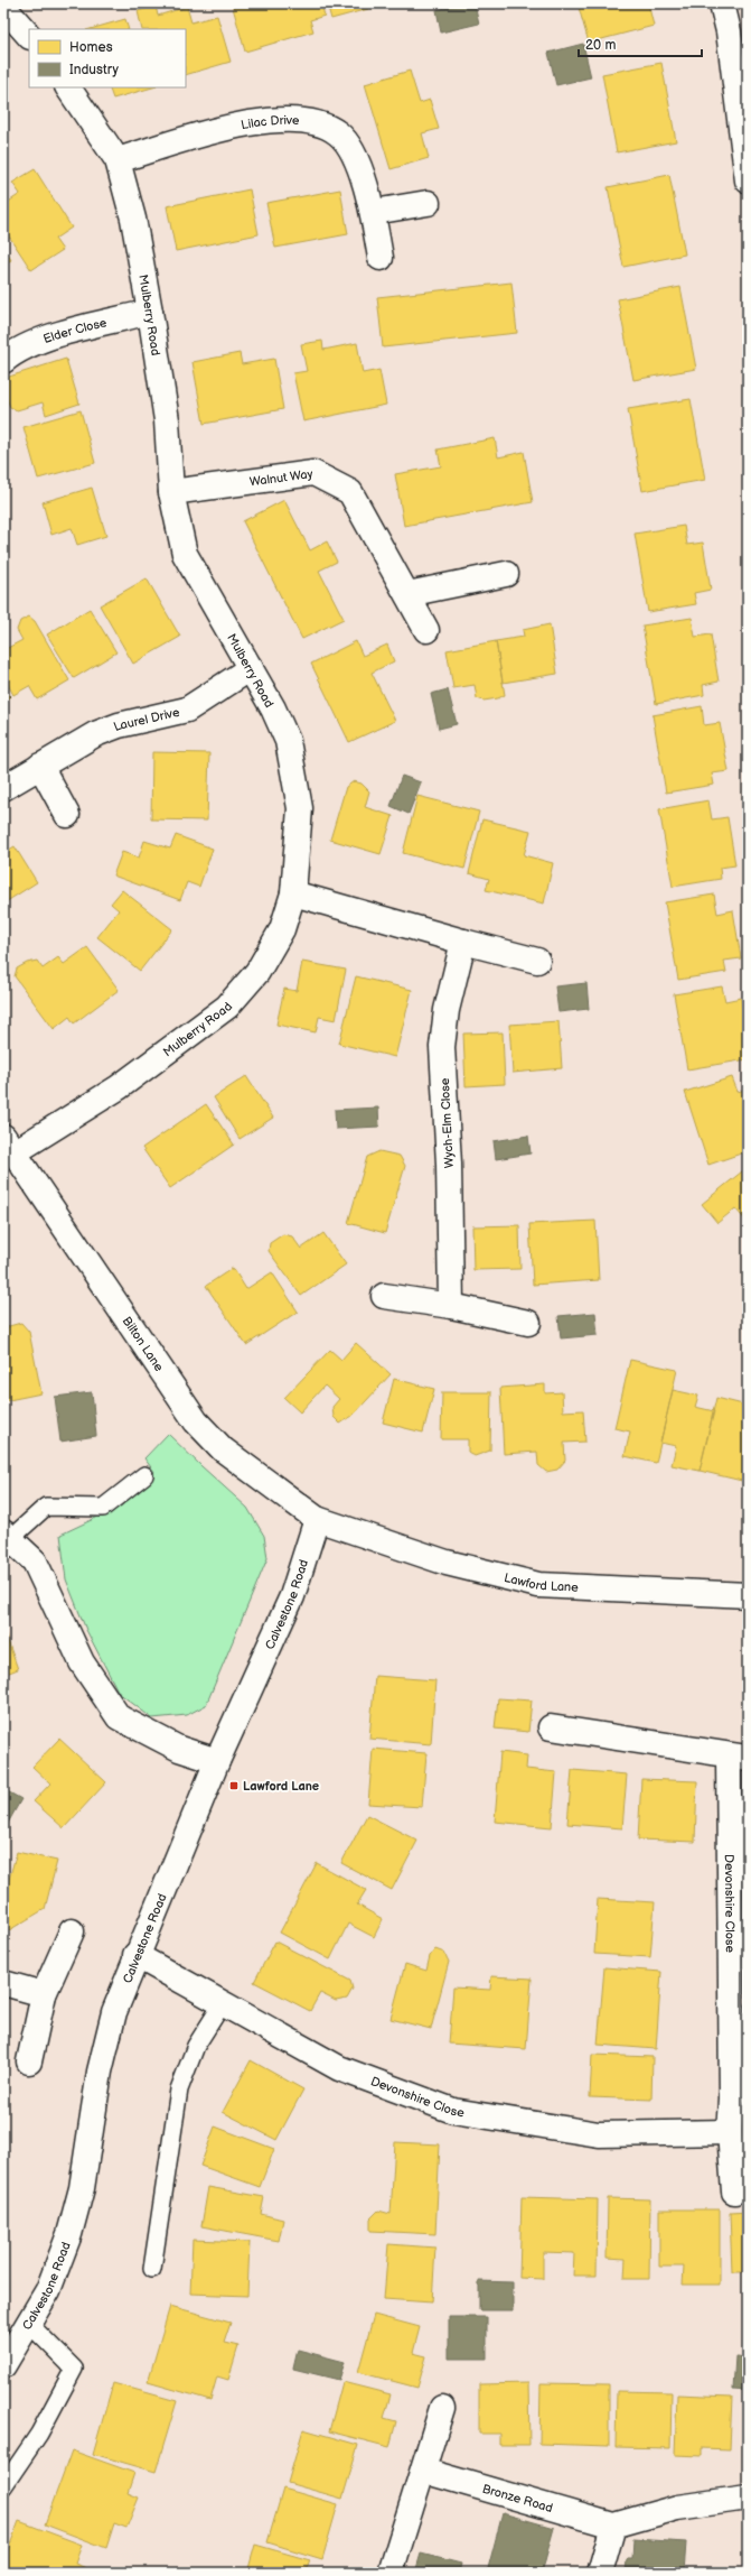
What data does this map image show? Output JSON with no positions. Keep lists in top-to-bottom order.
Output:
{
  "streets": {
    "street": [
      "Lilac Drive",
      "Mulberry Road",
      "Elder Close",
      "Walnut Way",
      "Laurel Drive",
      "Wych-Elm Close",
      "Bilton Lane",
      "Lawford Lane",
      "Calvestone Road",
      "Devonshire Close",
      "Bronze Road"
    ]
  },
  "crossings": [
    ["Lilac Drive", "Mulberry Road"],
    ["Mulberry Road", "Elder Close"],
    ["Mulberry Road", "Walnut Way"],
    ["Mulberry Road", "Laurel Drive"],
    ["Mulberry Road", "Bilton Lane"],
    ["Bilton Lane", "Lawford Lane"],
    ["Bilton Lane", "Calvestone Road"],
    ["Lawford Lane", "Calvestone Road"],
    ["Calvestone Road", "Devonshire Close"]
  ],
  "places": {
    "transit": ["Lawford Lane"]
  },
  "legend": ["Homes", "Industry"],
  "scale_bar": "20 m"
}
